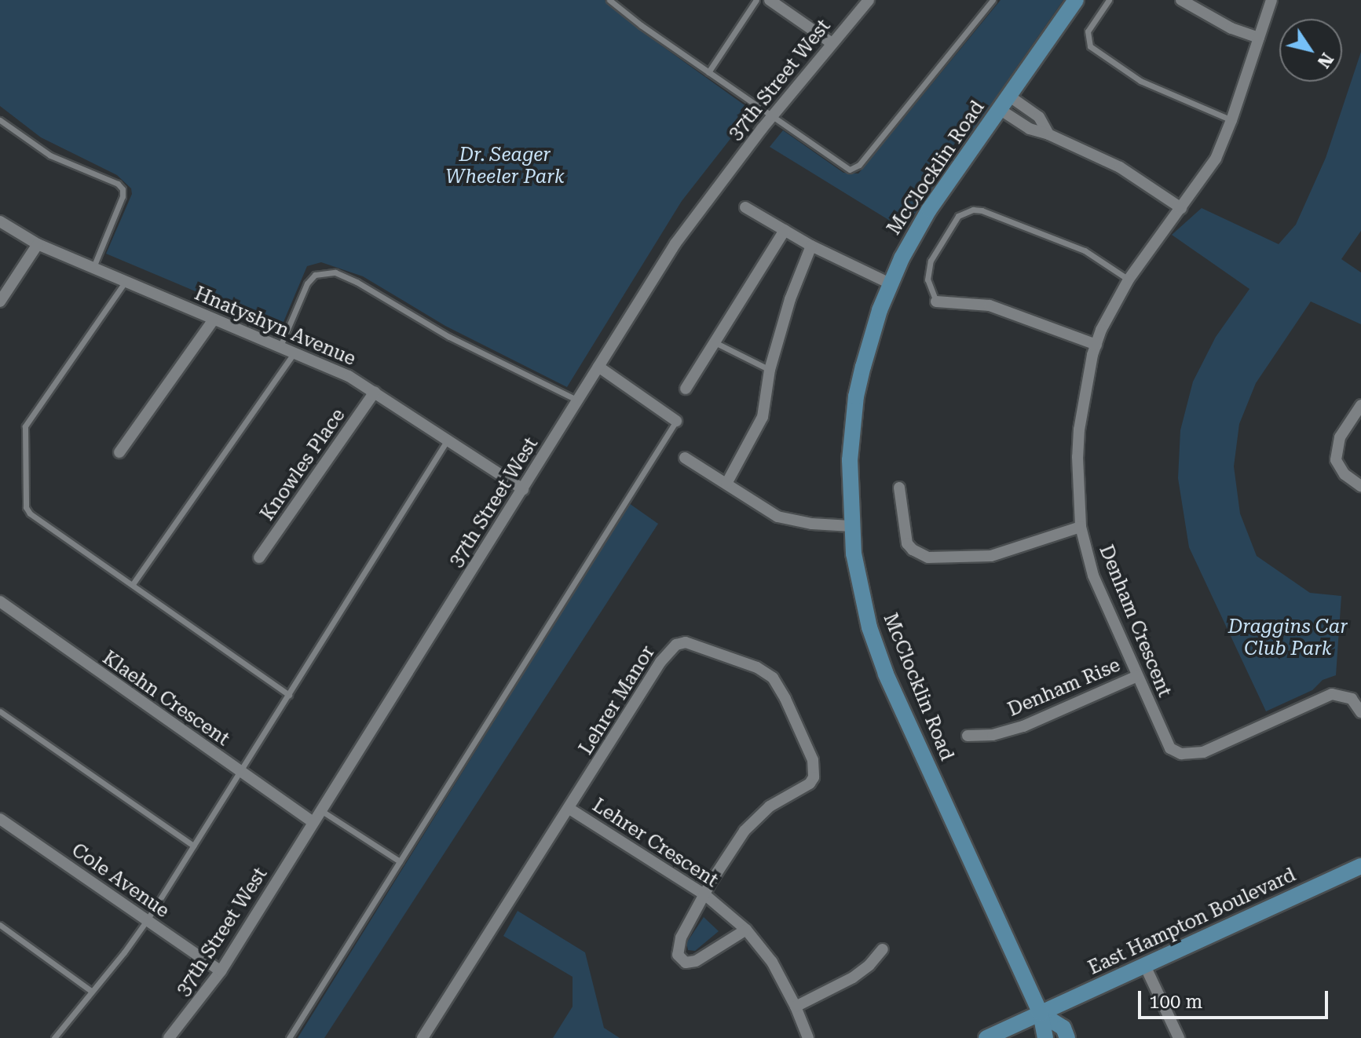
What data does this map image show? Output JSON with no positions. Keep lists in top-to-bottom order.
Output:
{
  "streets": {
    "street": [
      "37th Street West",
      "McClocklin Road",
      "Hnatyshyn Avenue",
      "Knowles Place",
      "Denham Crescent",
      "Denham Rise",
      "Klaehn Crescent",
      "Lehrer Manor",
      "Lehrer Crescent",
      "Cole Avenue",
      "East Hampton Boulevard"
    ]
  },
  "crossings": [
    ["37th Street West", "Hnatyshyn Avenue"],
    ["37th Street West", "Klaehn Crescent"],
    ["37th Street West", "Cole Avenue"],
    ["McClocklin Road", "East Hampton Boulevard"],
    ["Hnatyshyn Avenue", "Knowles Place"],
    ["Denham Crescent", "Denham Rise"],
    ["Lehrer Manor", "Lehrer Crescent"]
  ],
  "parks": ["Dr. Seager Wheeler Park", "Draggins Car Club Park"],
  "scale_bar": "100 m",
  "north": "bottom right"
}
